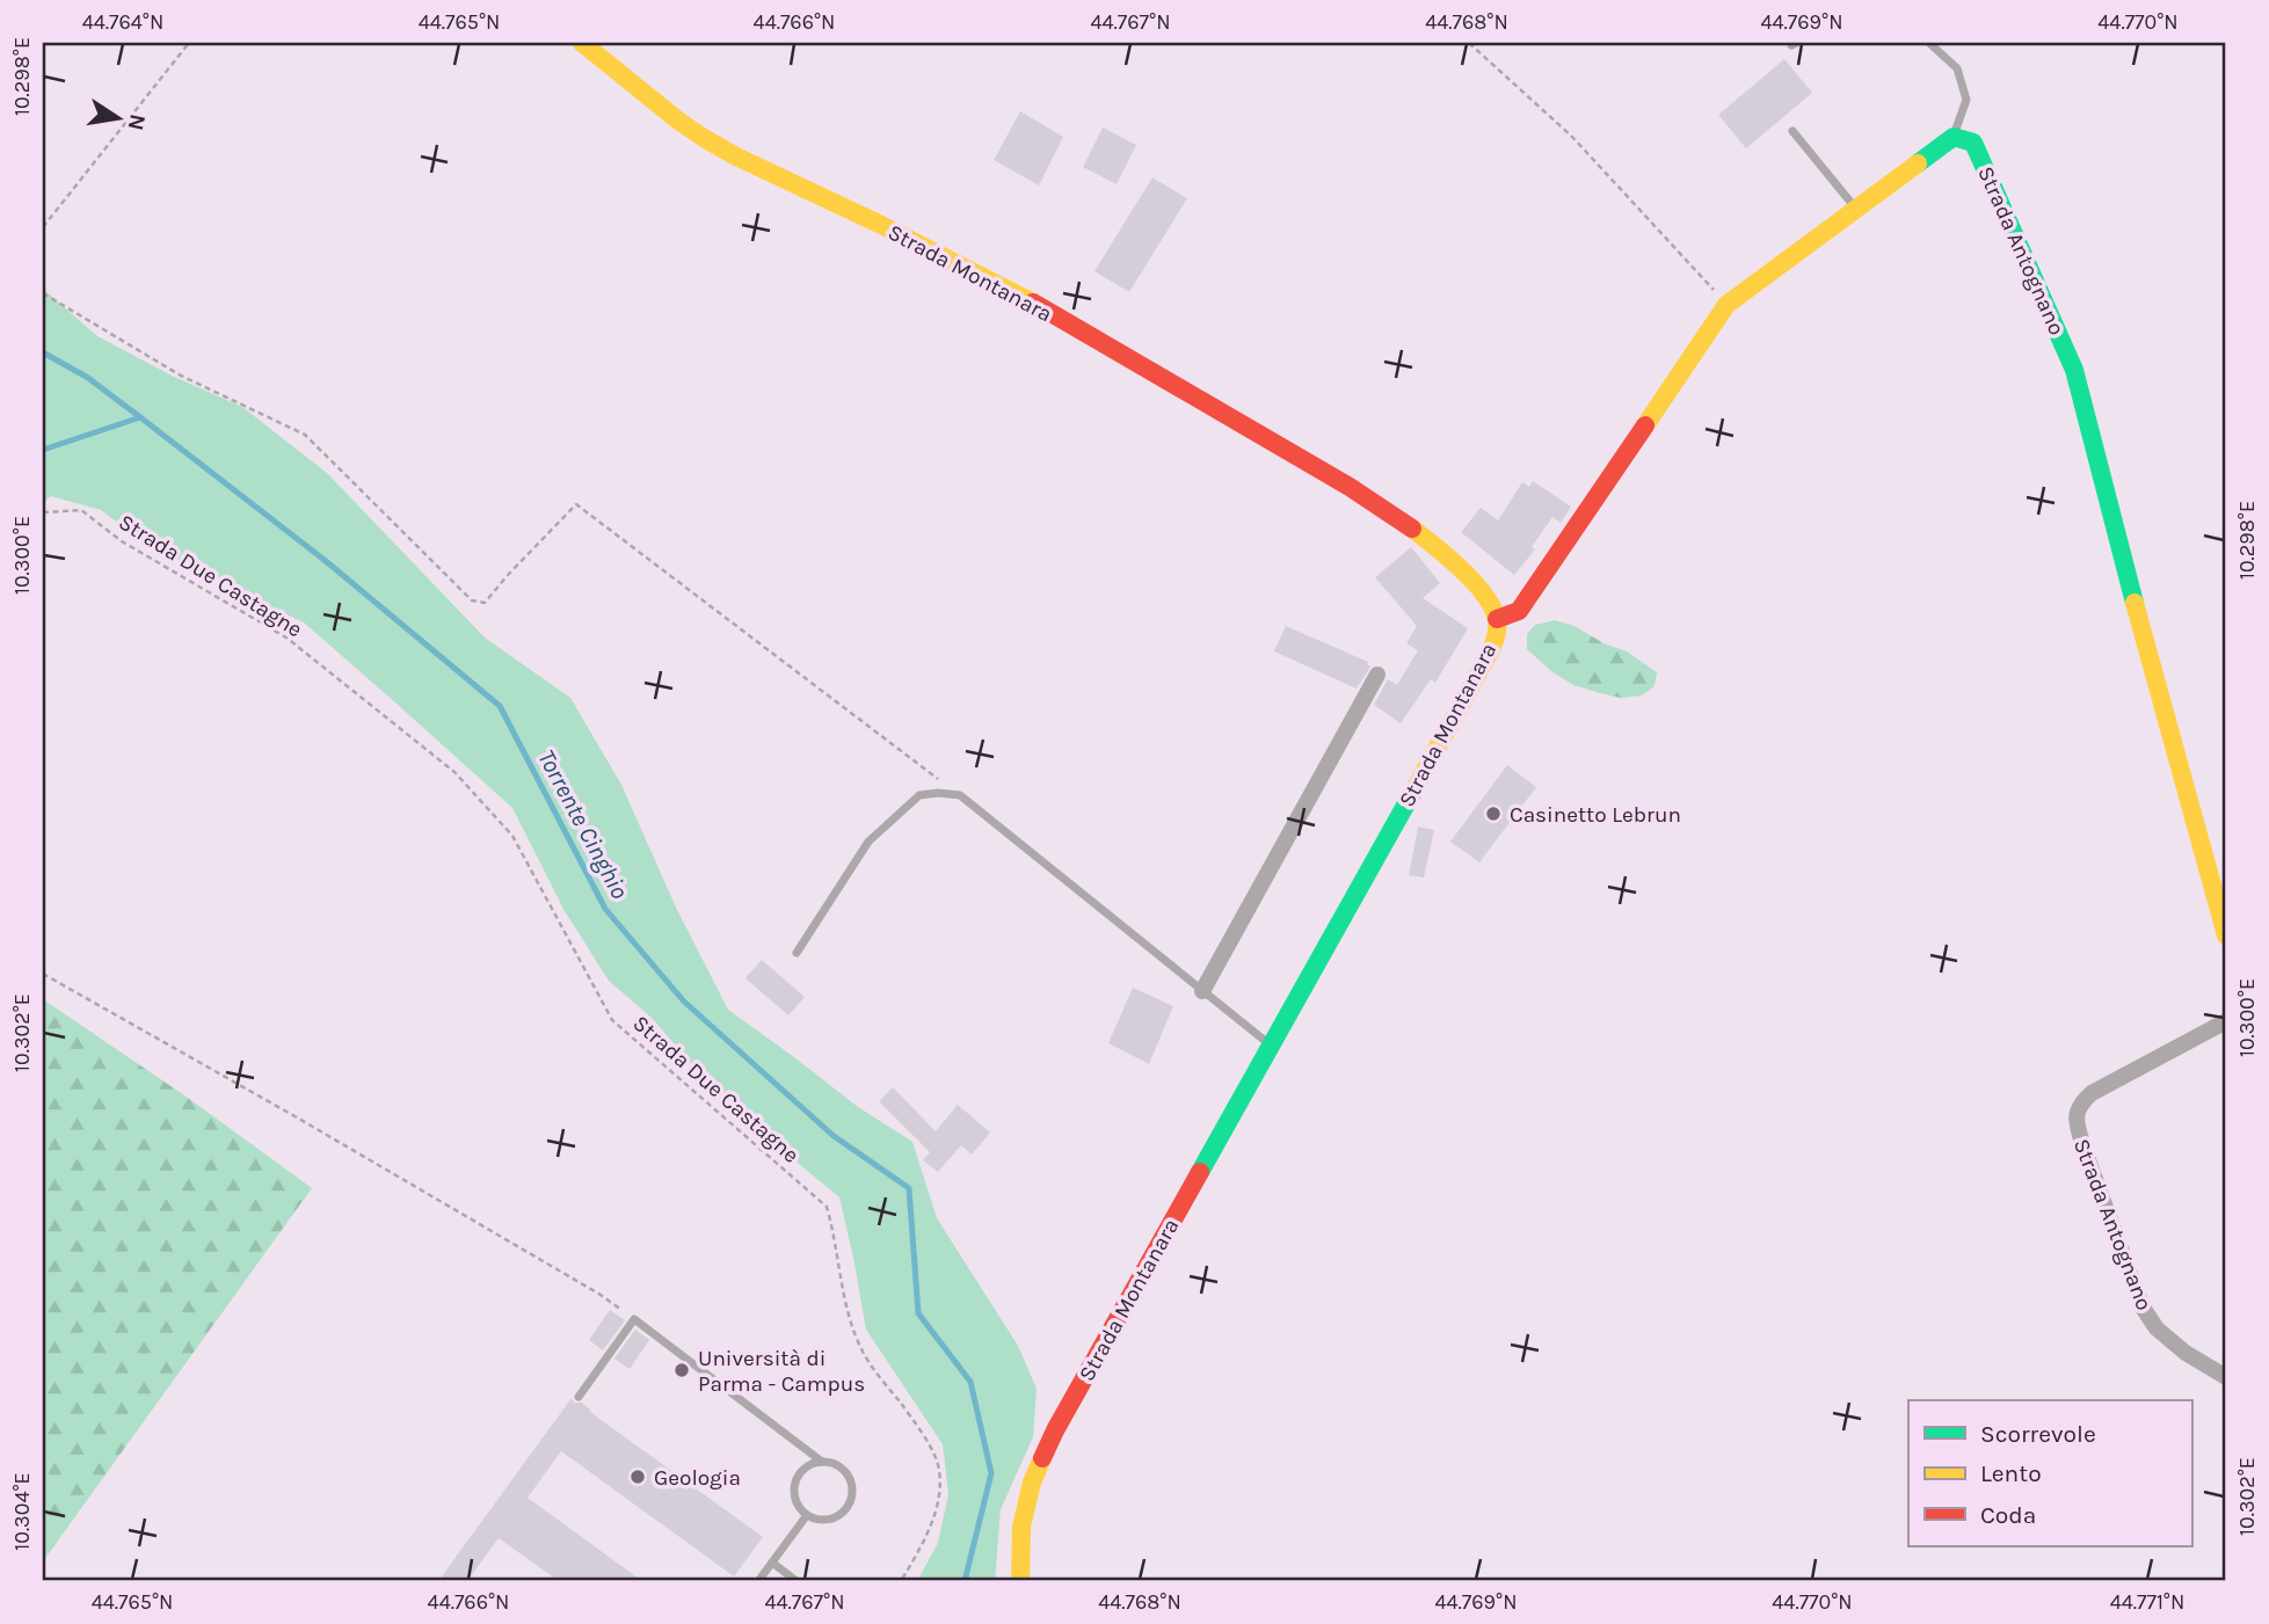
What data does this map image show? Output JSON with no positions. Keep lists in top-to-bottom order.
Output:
{
  "streets": {
    "main road": ["Strada Antognano", "Strada Montanara"],
    "path": ["Strada Due Castagne"]
  },
  "water": ["Torrente Cinghio"],
  "places": ["Casinetto Lebrun", "Università di Parma - Campus", "Geologia"],
  "legend": ["Scorrevole", "Lento", "Coda"],
  "north": "right",
  "coordinates": [
    "44.764°N",
    "44.765°N",
    "44.766°N",
    "44.767°N",
    "44.768°N",
    "44.769°N",
    "44.770°N",
    "10.298°E",
    "10.300°E",
    "10.302°E",
    "10.304°E",
    "44.771°N"
  ]
}
